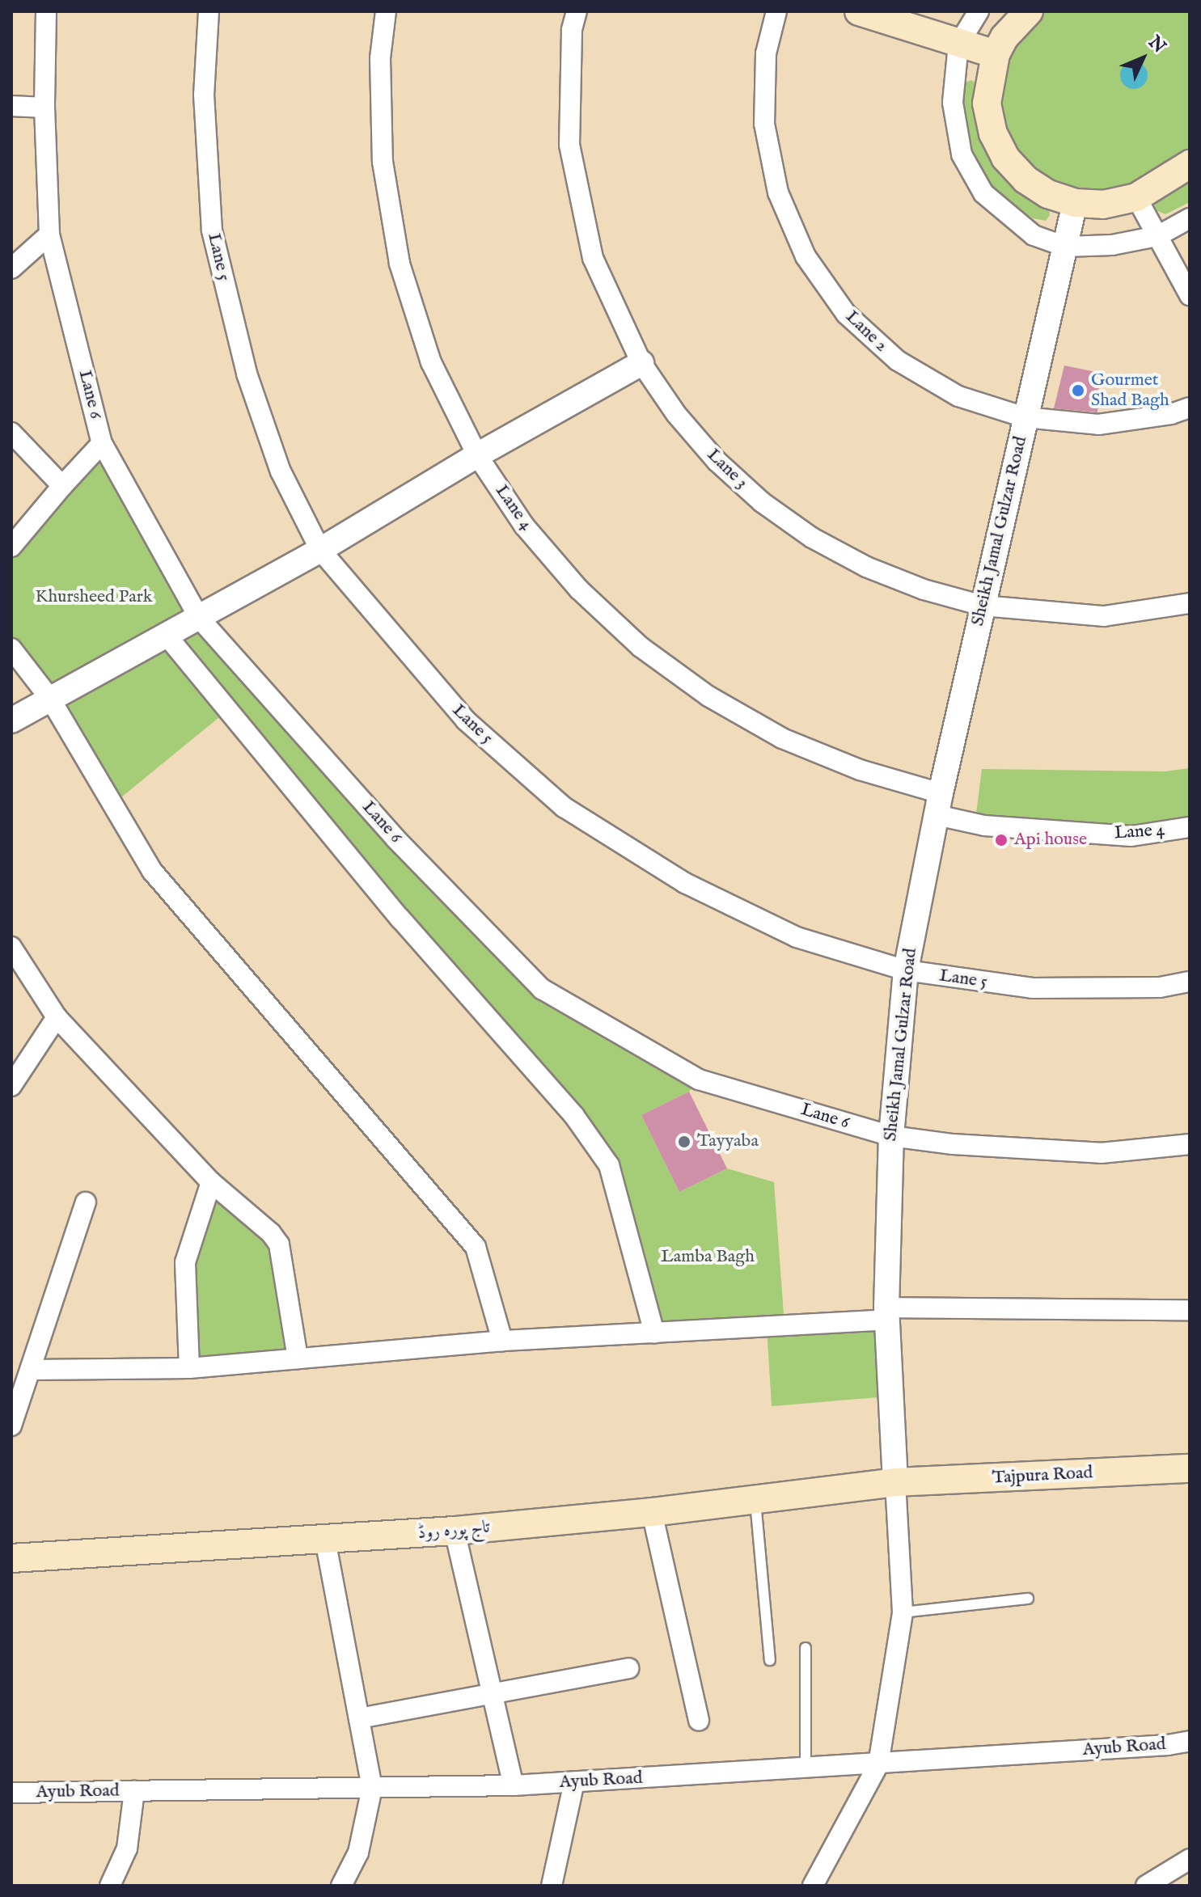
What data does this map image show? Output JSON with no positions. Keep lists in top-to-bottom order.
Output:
{
  "streets": {
    "main road": ["Tajpura Road", "تاج پورہ روڈ"],
    "street": [
      "Lane 5",
      "Lane 2",
      "Lane 6",
      "Lane 3",
      "Lane 4",
      "Sheikh Jamal Gulzar Road",
      "Ayub Road"
    ]
  },
  "crossings": [
    ["Lane 5", "Sheikh Jamal Gulzar Road"],
    ["Lane 2", "Sheikh Jamal Gulzar Road"],
    ["Lane 6", "Sheikh Jamal Gulzar Road"],
    ["Lane 3", "Sheikh Jamal Gulzar Road"],
    ["Lane 4", "Sheikh Jamal Gulzar Road"],
    ["Sheikh Jamal Gulzar Road", "Tajpura Road"],
    ["Sheikh Jamal Gulzar Road", "تاج پورہ روڈ"],
    ["Sheikh Jamal Gulzar Road", "Ayub Road"],
    ["Tajpura Road", "تاج پورہ روڈ"]
  ],
  "parks": ["Khursheed Park", "Lamba Bagh"],
  "places": ["Gourmet Shad Bagh", "Api house", "Tayyaba"],
  "north": "top right"
}
